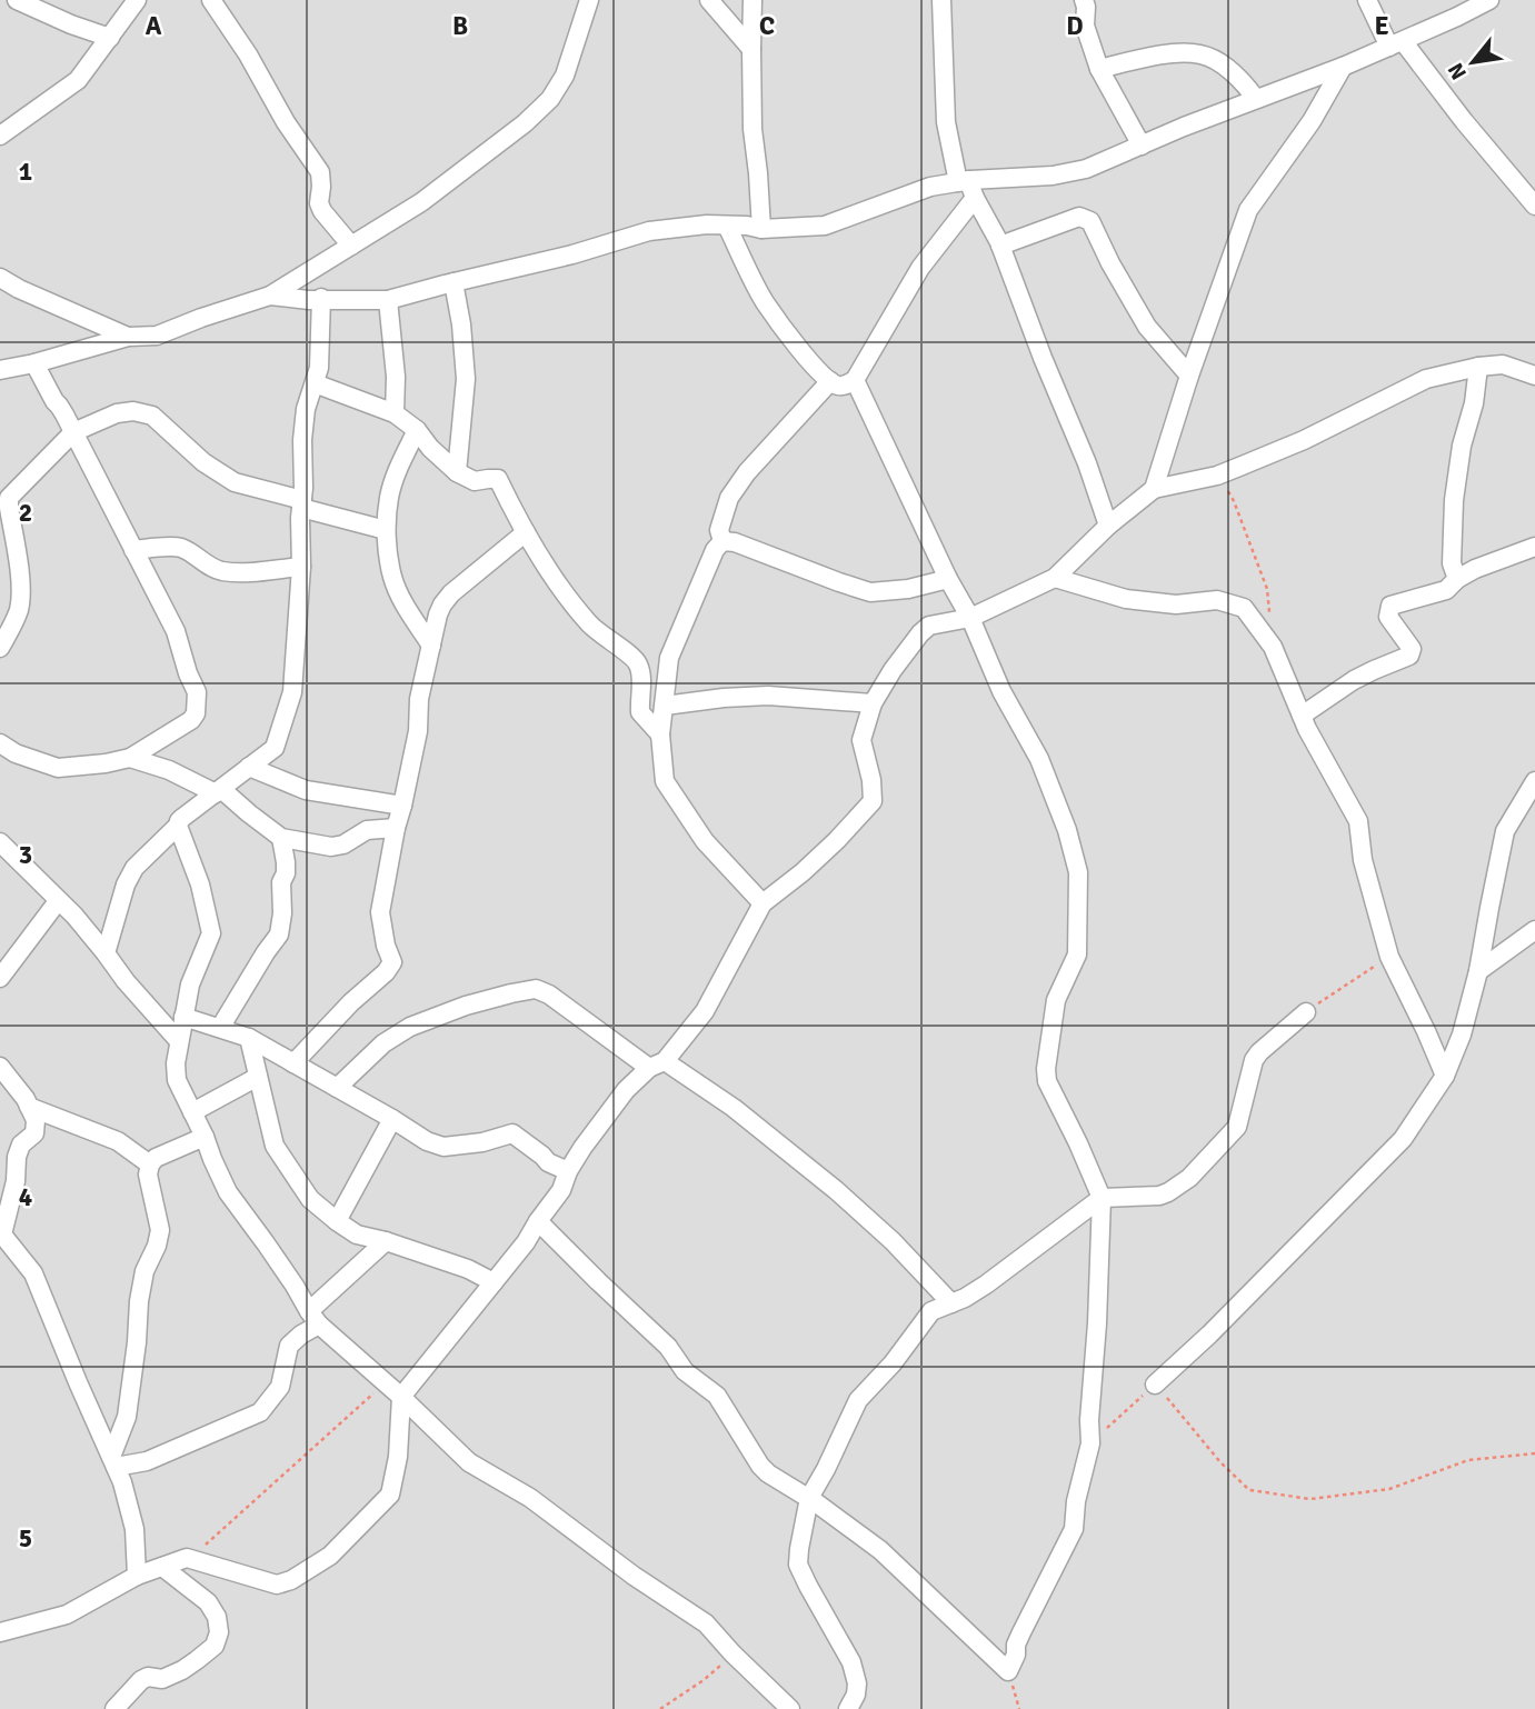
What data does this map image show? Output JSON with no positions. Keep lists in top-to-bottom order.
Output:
{
  "north": "bottom left",
  "grid": {
    "columns": [
      "A",
      "B",
      "C",
      "D",
      "E"
    ],
    "rows": [
      "1",
      "2",
      "3",
      "4",
      "5"
    ]
  }
}
